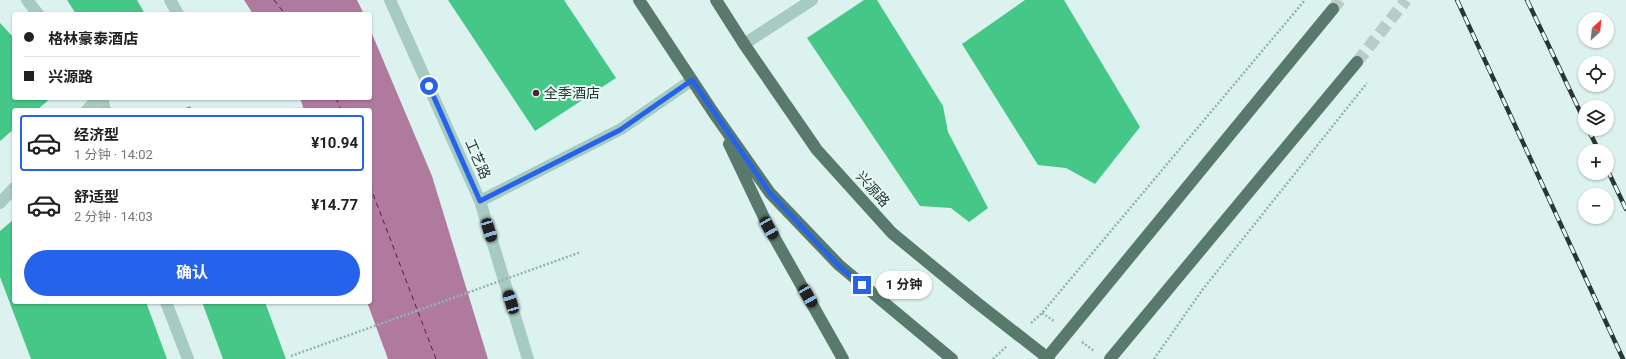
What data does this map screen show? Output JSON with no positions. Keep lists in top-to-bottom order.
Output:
{
  "streets": {
    "main road": ["兴源路"],
    "street": ["工艺路"]
  },
  "places": ["全季酒店"],
  "north": "top right",
  "page": {
    "map_buttons": ["+", "−"],
    "banner": ["格林豪泰酒店", "兴源路"],
    "list": [
      {
        "name": "经济型",
        "note": "1 分钟 · 14:02",
        "value": "¥10.94"
      },
      {
        "name": "舒适型",
        "note": "2 分钟 · 14:03",
        "value": "¥14.77"
      }
    ],
    "buttons": "确认",
    "bubble": "1 分钟"
  }
}
